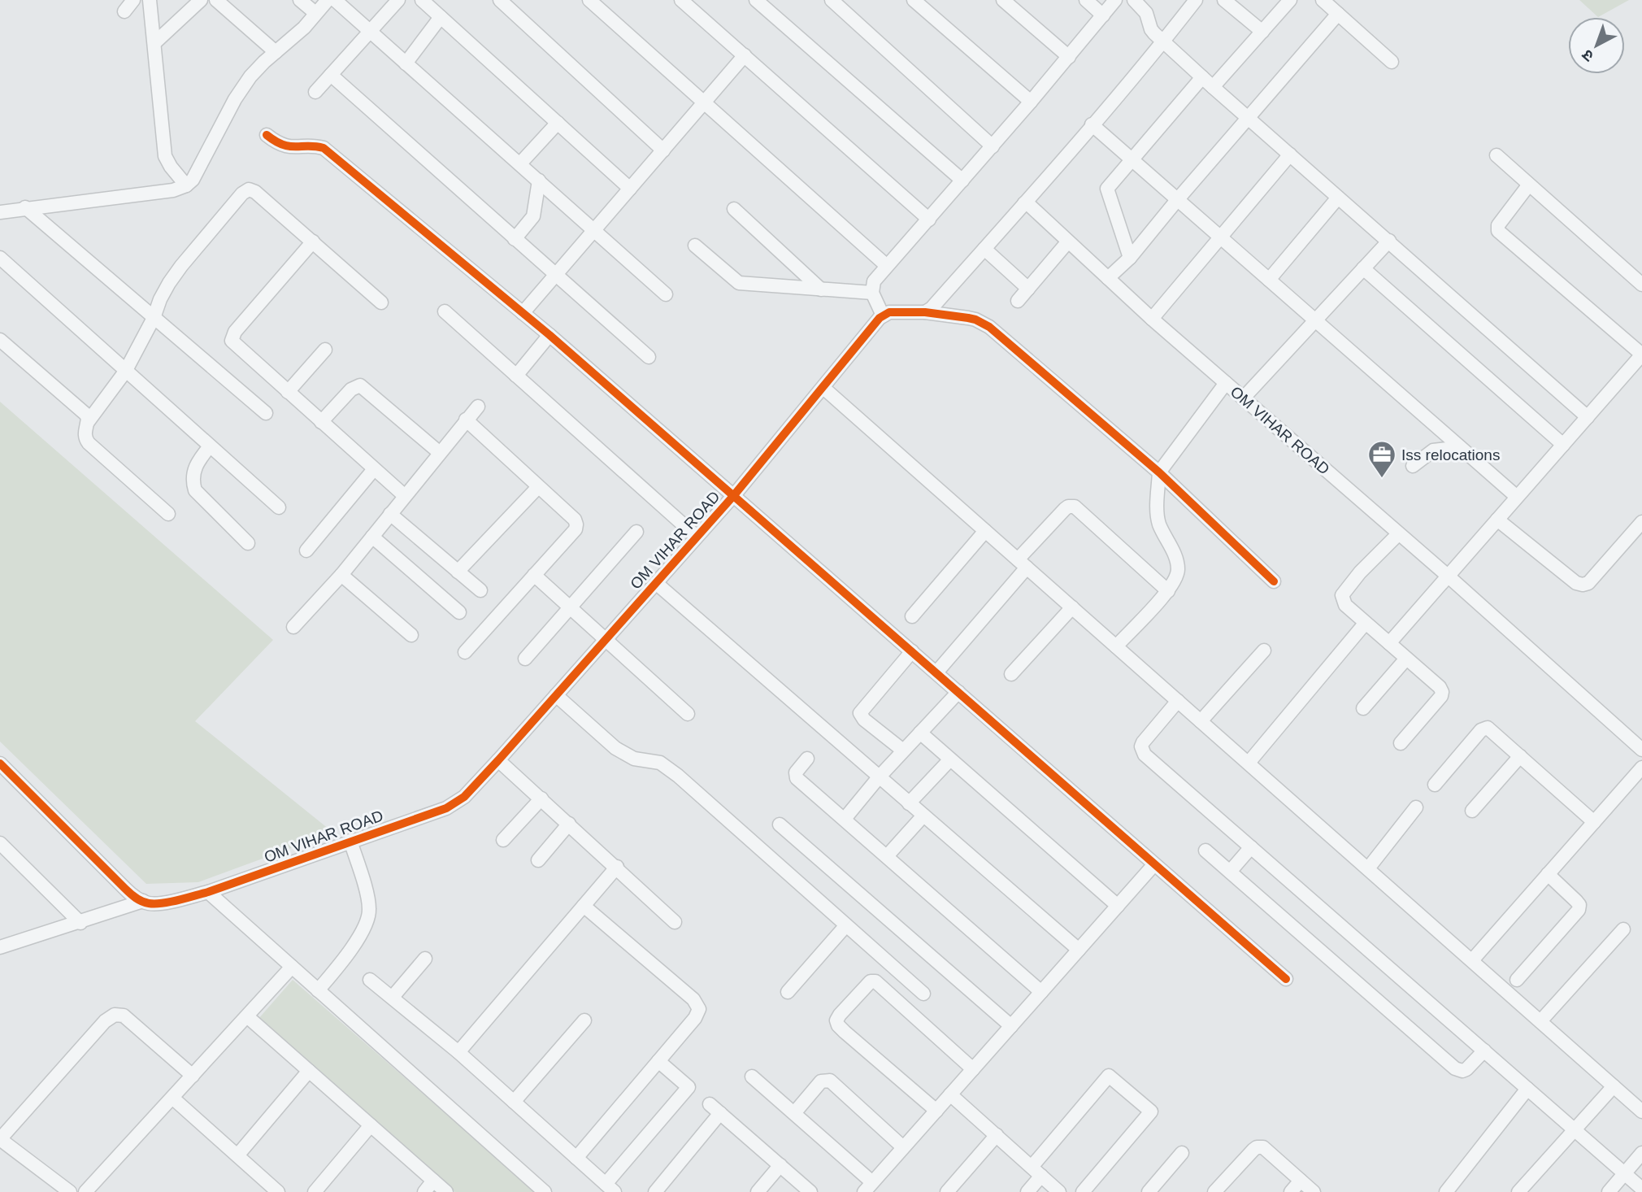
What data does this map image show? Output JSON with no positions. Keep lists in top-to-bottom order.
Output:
{
  "streets": {
    "street": ["OM VIHAR ROAD"]
  },
  "places": {
    "office": ["Iss relocations"]
  },
  "north": "bottom left"
}
